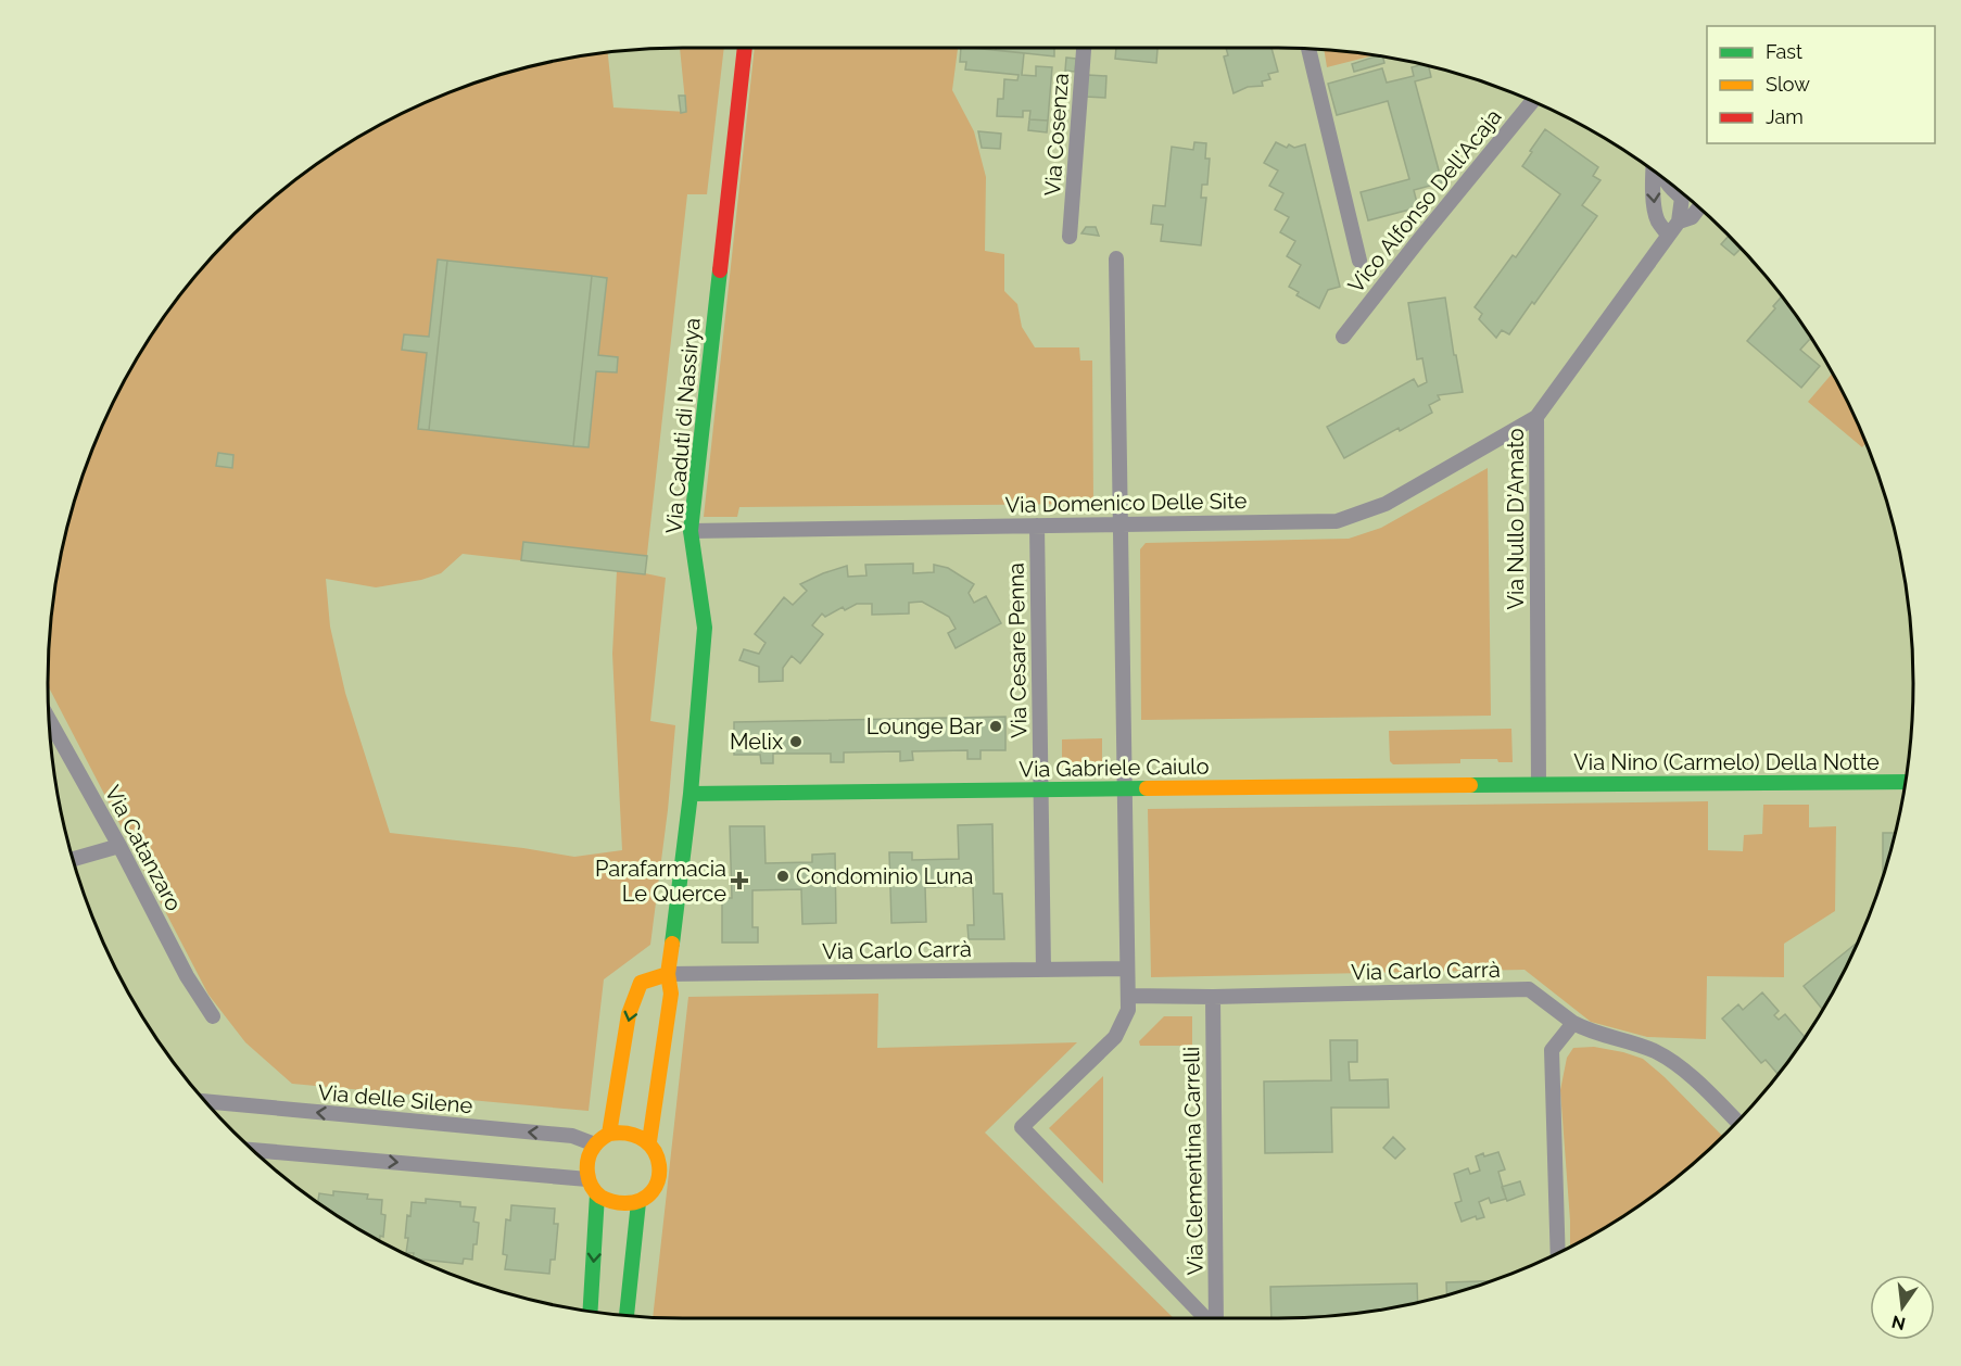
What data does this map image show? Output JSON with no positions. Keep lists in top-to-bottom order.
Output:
{
  "streets": {
    "street": [
      "Via Cosenza",
      "Vico Alfonso Dell'Acaja",
      "Via Caduti di Nassirya",
      "Via Domenico Delle Site",
      "Via Nullo D'Amato",
      "Via Cesare Penna",
      "Via Nino (Carmelo) Della Notte",
      "Via Gabriele Caiulo",
      "Via Catanzaro",
      "Via Carlo Carrà",
      "Via delle Silene",
      "Via Clementina Carrelli"
    ]
  },
  "crossings": [
    ["Via Caduti di Nassirya", "Via Domenico Delle Site"],
    ["Via Caduti di Nassirya", "Via Gabriele Caiulo"],
    ["Via Caduti di Nassirya", "Via Carlo Carrà"],
    ["Via Caduti di Nassirya", "Via delle Silene"],
    ["Via Domenico Delle Site", "Via Nullo D'Amato"],
    ["Via Domenico Delle Site", "Via Cesare Penna"],
    ["Via Nullo D'Amato", "Via Nino (Carmelo) Della Notte"],
    ["Via Nullo D'Amato", "Via Gabriele Caiulo"],
    ["Via Cesare Penna", "Via Gabriele Caiulo"],
    ["Via Cesare Penna", "Via Carlo Carrà"],
    ["Via Nino (Carmelo) Della Notte", "Via Gabriele Caiulo"],
    ["Via Carlo Carrà", "Via Clementina Carrelli"]
  ],
  "places": {
    "other": ["Lounge Bar", "Melix", "Condominio Luna"],
    "health": ["Parafarmacia Le Querce"]
  },
  "legend": ["Fast", "Slow", "Jam"],
  "north": "bottom"
}
